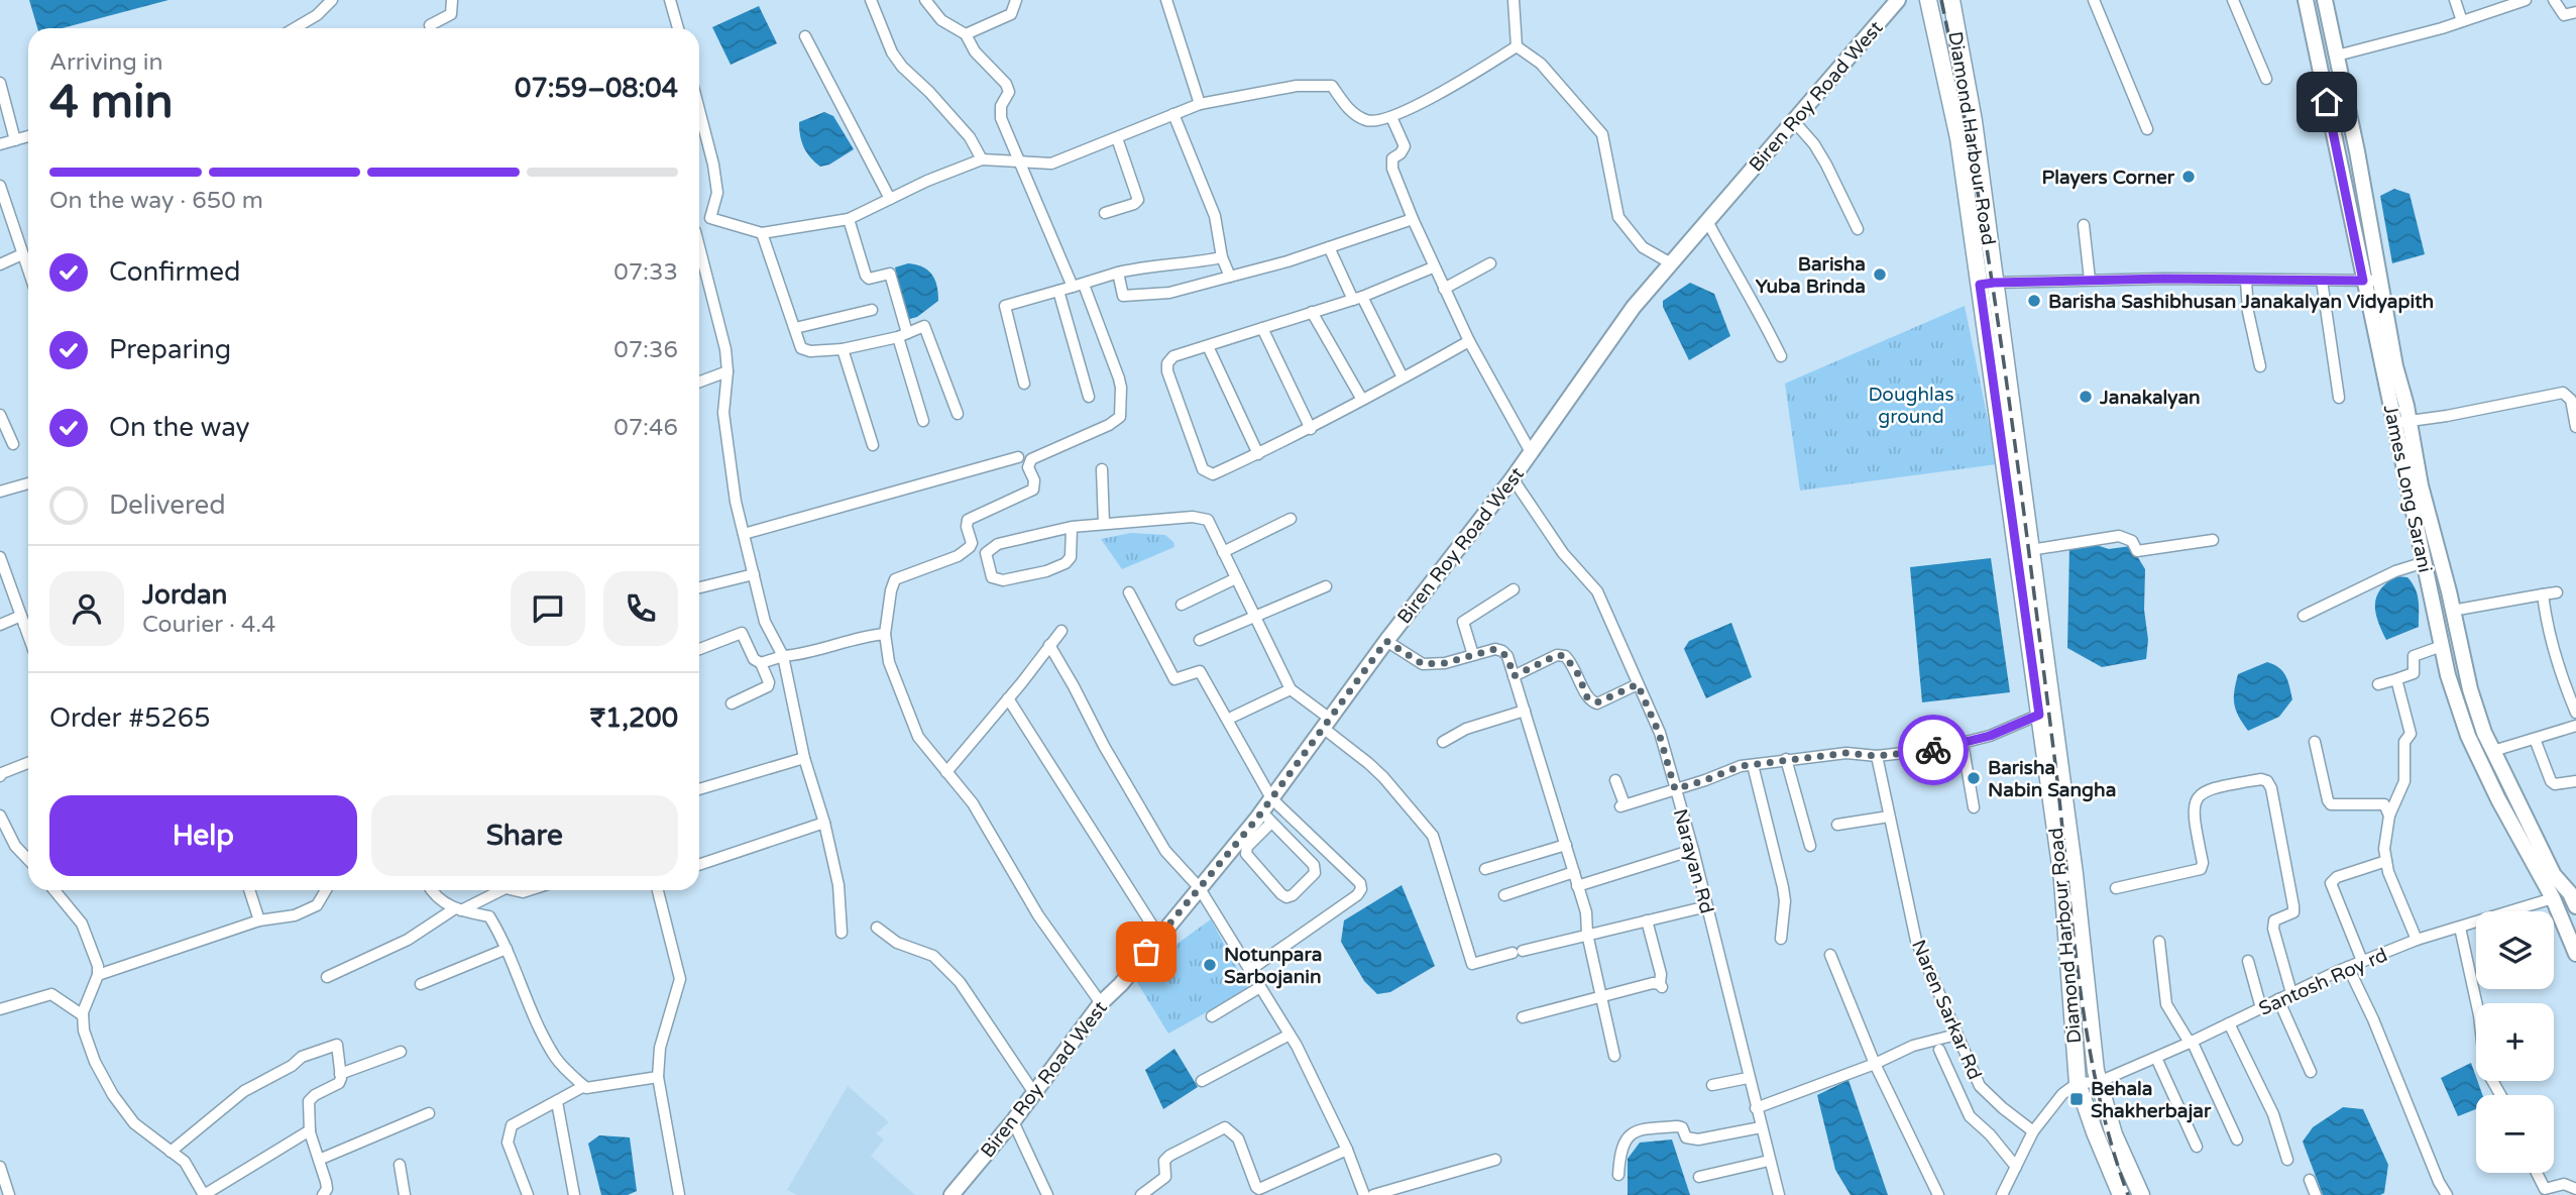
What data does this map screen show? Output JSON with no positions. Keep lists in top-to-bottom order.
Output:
{
  "streets": {
    "highway": ["Diamond Harbour Road"],
    "main road": ["Biren Roy Road West", "James Long Sarani"],
    "street": ["Narayan Rd", "Santosh Roy rd", "Naren Sarkar Rd"]
  },
  "crossings": [
    ["Biren Roy Road West", "Narayan Rd"],
    ["Diamond Harbour Road", "Santosh Roy rd"],
    ["James Long Sarani", "Santosh Roy rd"]
  ],
  "parks": ["Doughlas ground"],
  "places": {
    "other": [
      "Players Corner",
      "Barisha Yuba Brinda",
      "Barisha Sashibhusan Janakalyan Vidyapith",
      "Janakalyan",
      "Barisha Nabin Sangha",
      "Notunpara Sarbojanin"
    ],
    "transit": ["Behala Shakherbajar"]
  },
  "page": {
    "heading": ["4 min", "Arriving in", "07:59–08:04"],
    "panel": [
      "Jordan",
      "Courier · 4.4",
      "Order #5265",
      "₹1,200"
    ],
    "bar": "On the way · 650 m",
    "list": [
      ["Confirmed", "07:33"],
      ["Preparing", "07:36"],
      ["On the way", "07:46"],
      "Delivered"
    ],
    "buttons": ["Help", "Share"],
    "map_buttons": ["+", "−"]
  }
}
